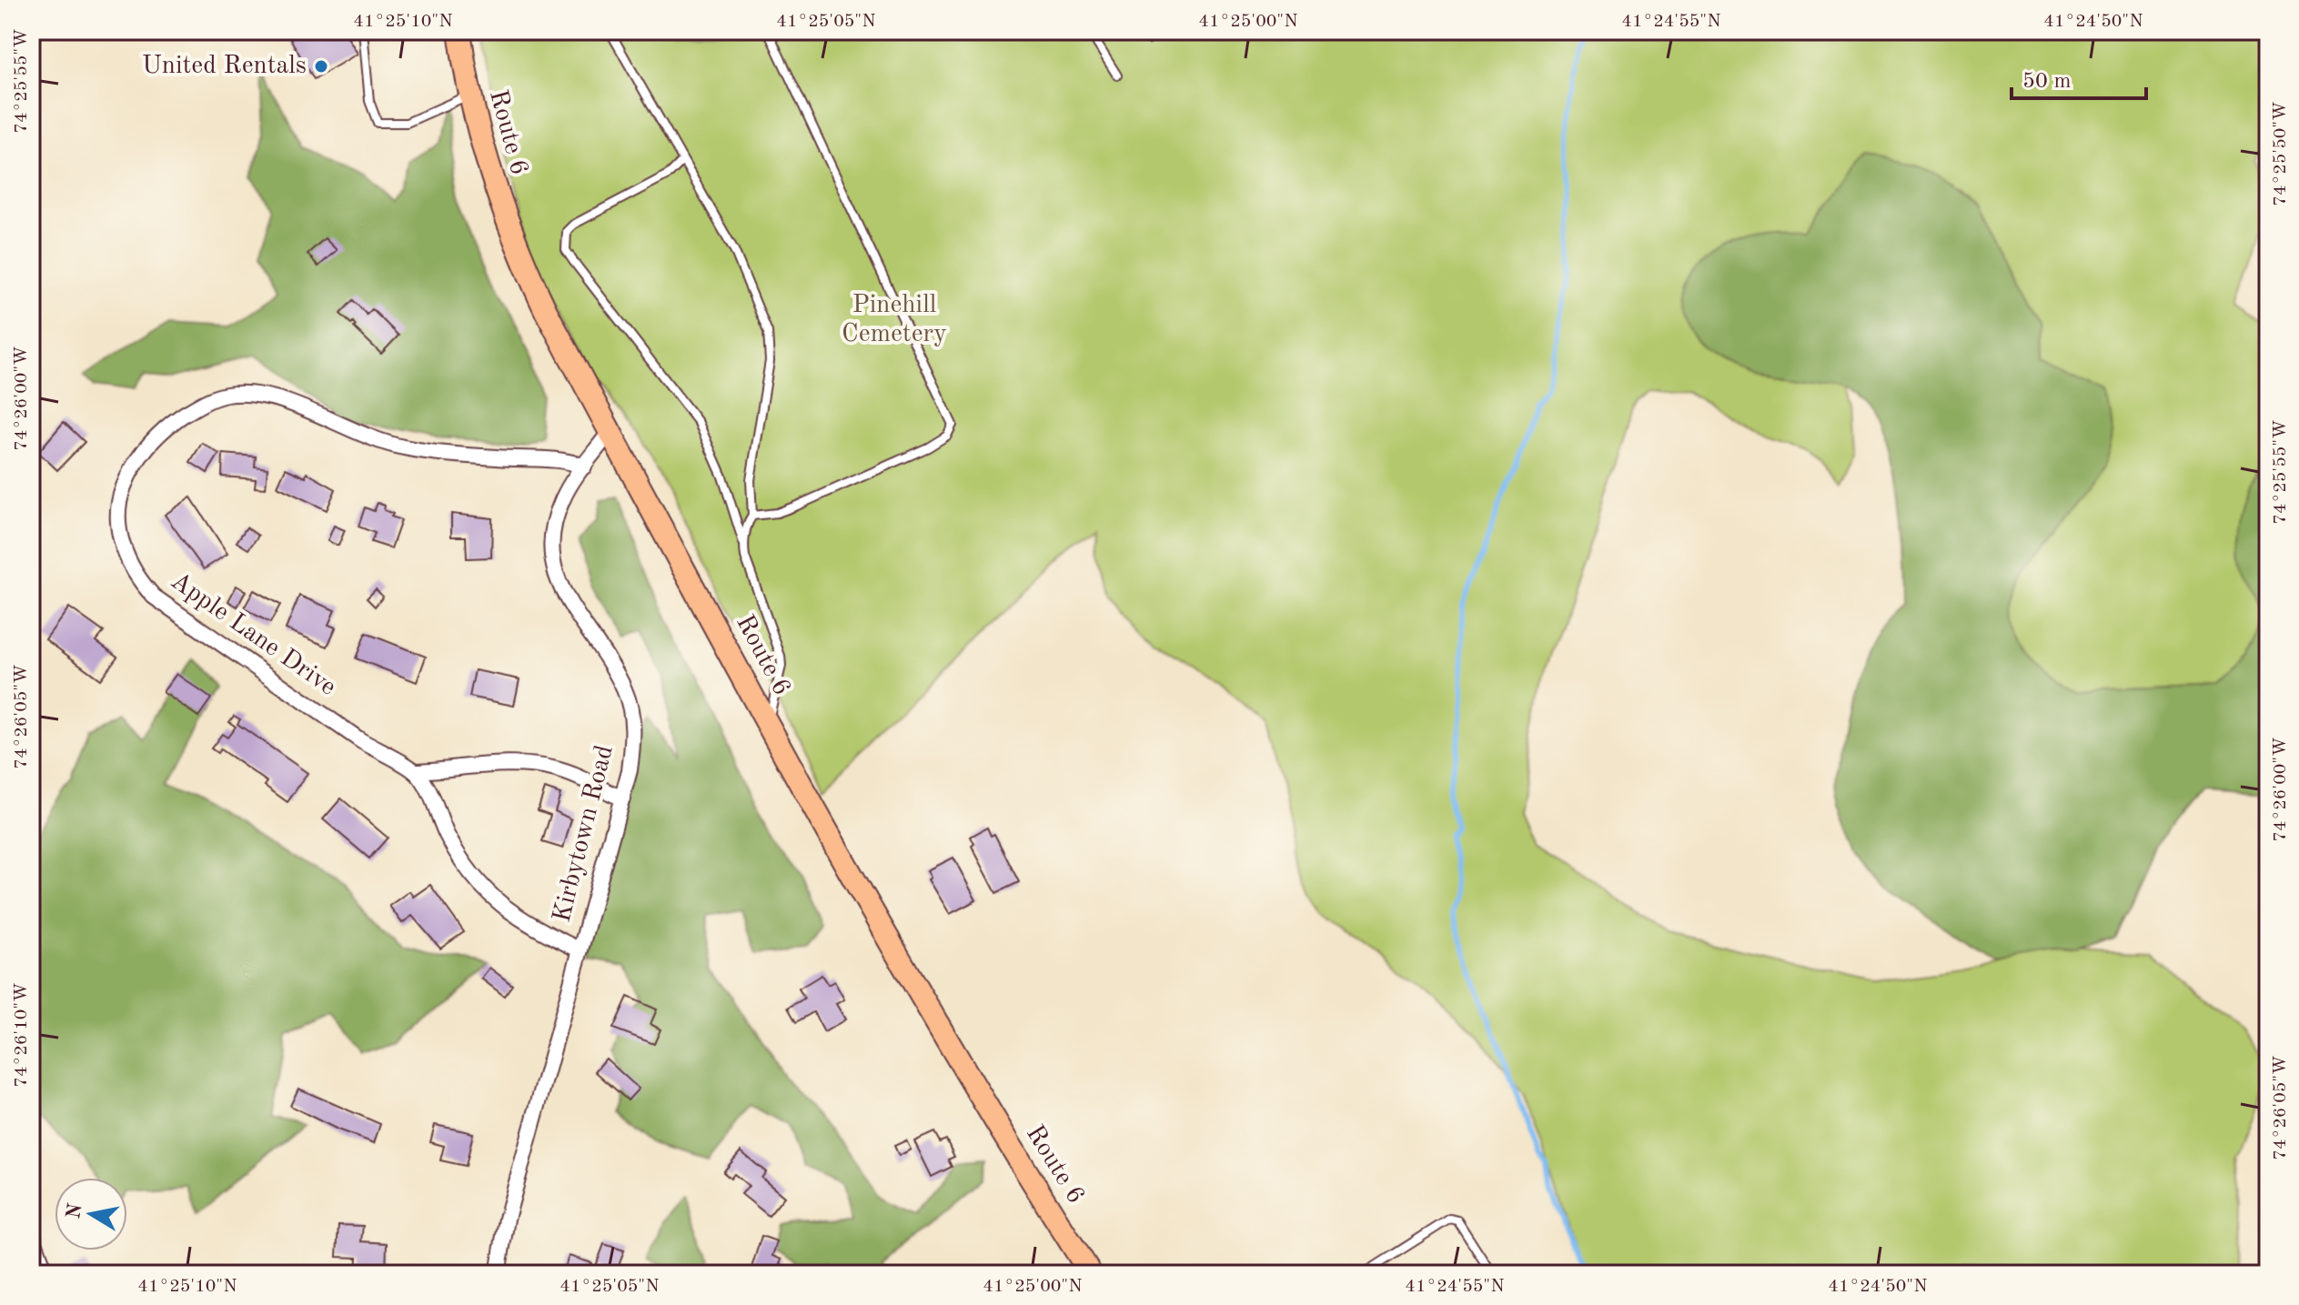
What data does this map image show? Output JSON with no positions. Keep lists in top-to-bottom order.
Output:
{
  "streets": {
    "main road": ["Route 6"],
    "street": ["Apple Lane Drive", "Kirbytown Road"]
  },
  "crossings": [
    ["Route 6", "Kirbytown Road"],
    ["Apple Lane Drive", "Kirbytown Road"]
  ],
  "parks": ["Pinehill Cemetery"],
  "places": ["United Rentals"],
  "scale_bar": "50 m",
  "north": "left",
  "coordinates": [
    "41°25'10\"N",
    "41°25'05\"N",
    "41°25'00\"N",
    "41°24'55\"N",
    "41°24'50\"N",
    "74°25'55\"W",
    "74°25'50\"W",
    "74°26'00\"W",
    "74°26'05\"W",
    "74°26'10\"W"
  ]
}
